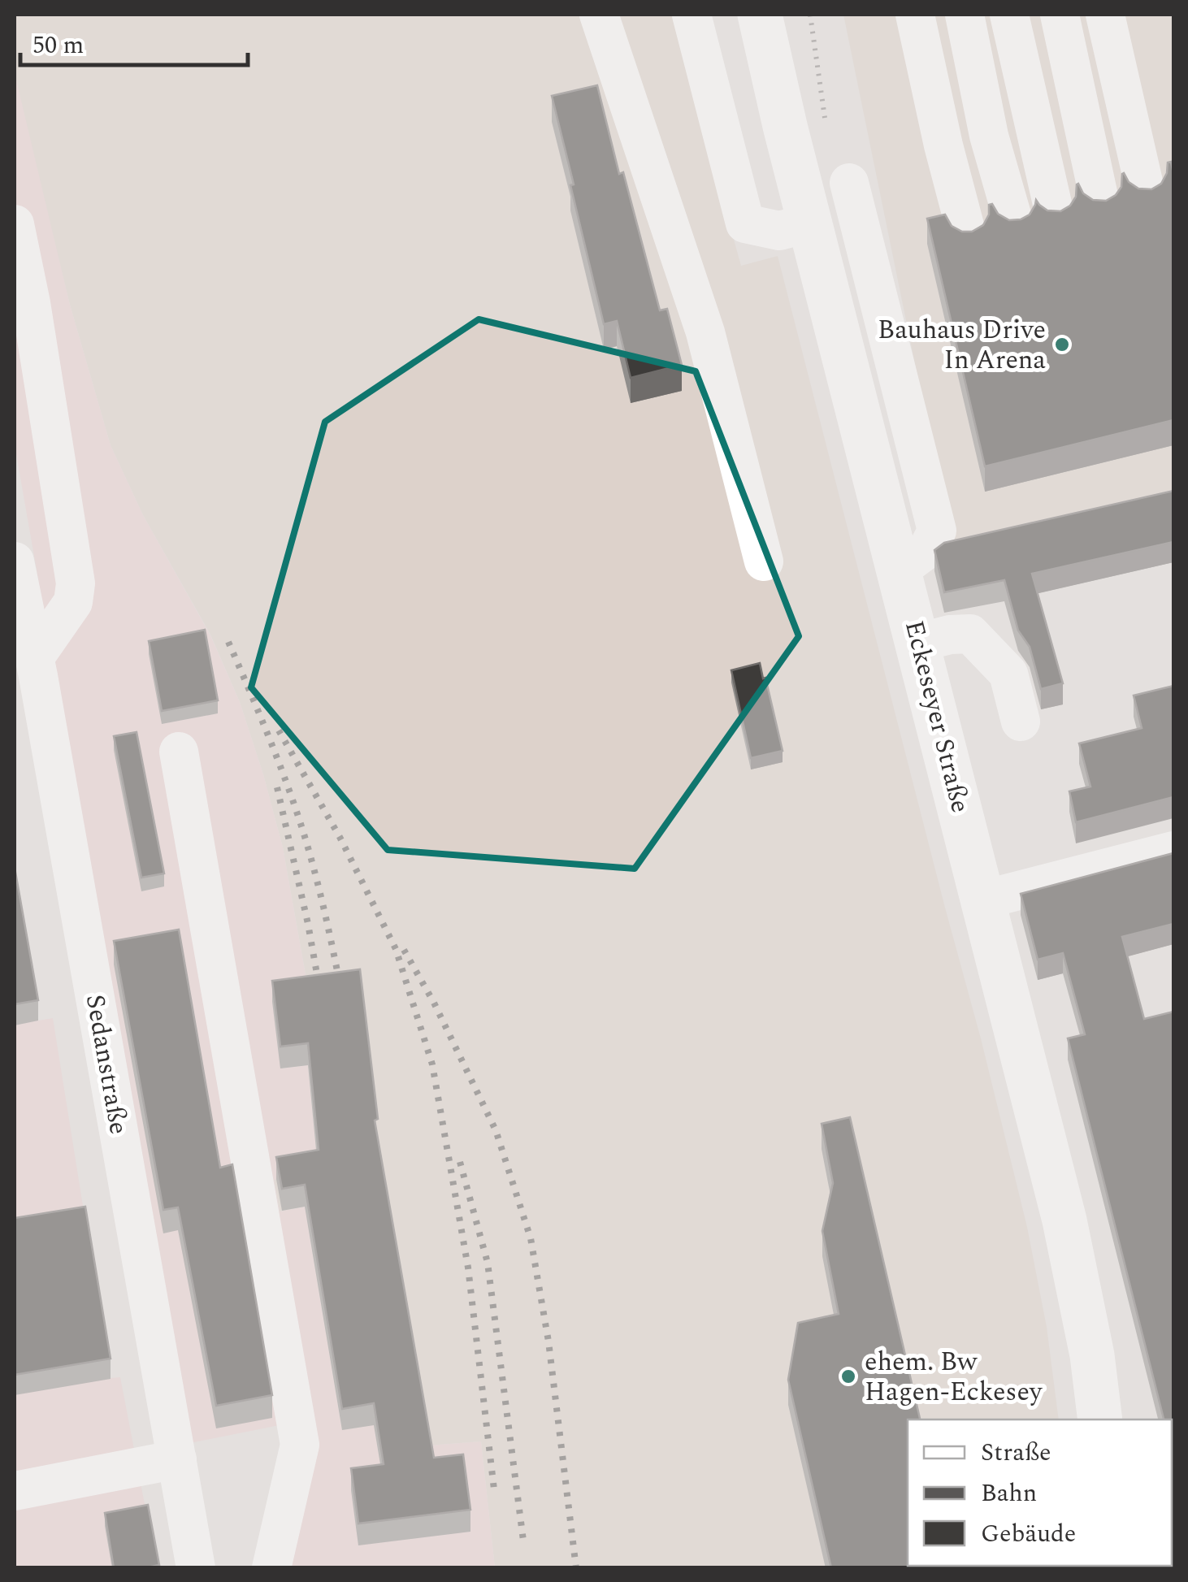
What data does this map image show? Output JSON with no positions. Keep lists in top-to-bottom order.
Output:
{
  "streets": {
    "main road": ["Eckeseyer Straße"],
    "street": ["Sedanstraße"]
  },
  "places": ["Bauhaus Drive In Arena", "ehem. Bw Hagen-Eckesey"],
  "legend": ["Straße", "Bahn", "Gebäude"],
  "scale_bar": "50 m"
}
